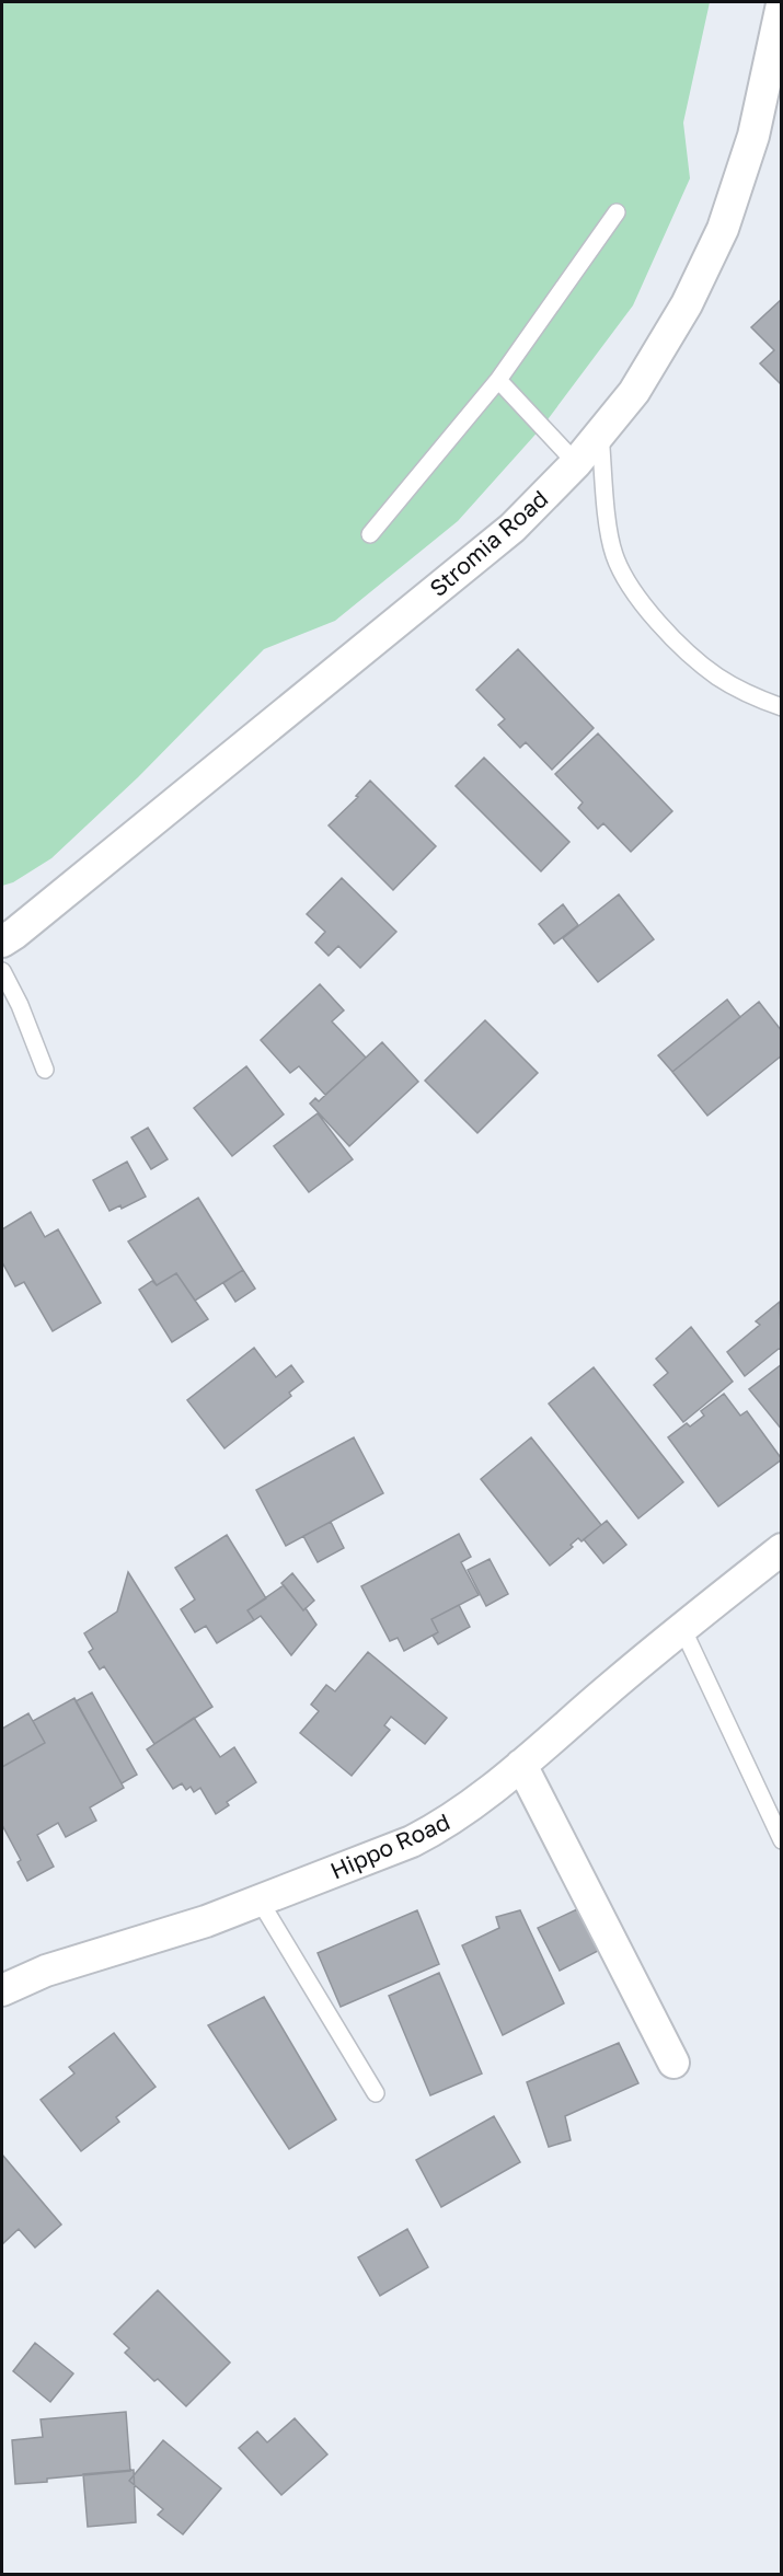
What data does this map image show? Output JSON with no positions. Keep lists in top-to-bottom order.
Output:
{
  "streets": {
    "street": ["Stromia Road", "Hippo Road"]
  }
}
